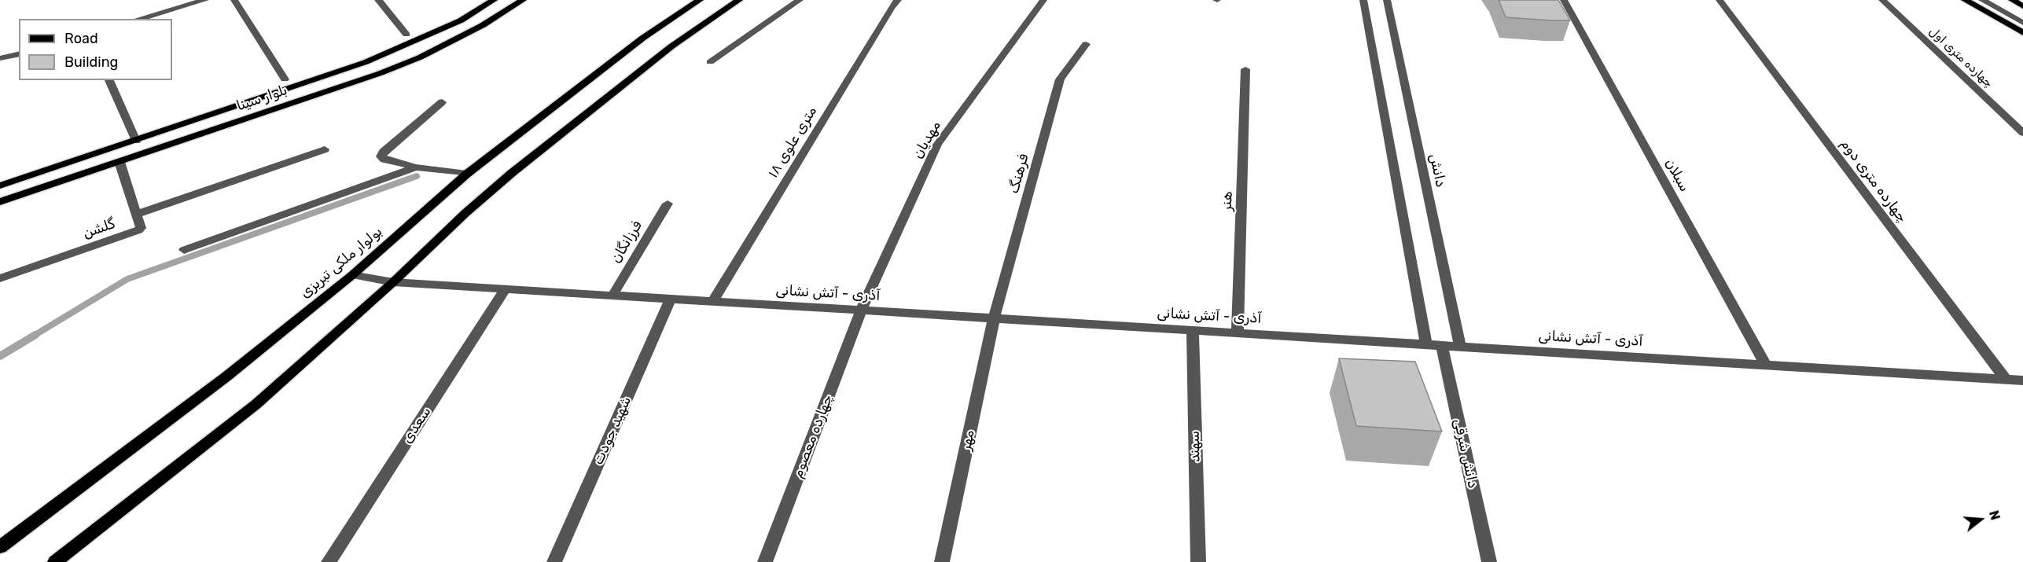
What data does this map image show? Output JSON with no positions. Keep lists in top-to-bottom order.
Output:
{
  "streets": {
    "main road": ["بلوار سینا", "بولوار ملکی تبریزی"],
    "street": [
      "چهارده متری اول",
      "مهدیان",
      "۱۸ متری علوی",
      "دانش",
      "فرهنگ",
      "سبلان",
      "چهارده متری دوم",
      "هنر",
      "گلشن",
      "فرزانگان",
      "آذرى - آتش نشانى",
      "سعدی",
      "شهید جودت",
      "چهارده معصوم",
      "مهر",
      "سهند",
      "دانش شرقی"
    ]
  },
  "crossings": [
    ["مهدیان", "آذرى - آتش نشانى"],
    ["مهدیان", "چهارده معصوم"],
    ["۱۸ متری علوی", "آذرى - آتش نشانى"],
    ["دانش", "آذرى - آتش نشانى"],
    ["فرهنگ", "آذرى - آتش نشانى"],
    ["فرهنگ", "مهر"],
    ["سبلان", "آذرى - آتش نشانى"],
    ["چهارده متری دوم", "آذرى - آتش نشانى"],
    ["هنر", "آذرى - آتش نشانى"],
    ["فرزانگان", "آذرى - آتش نشانى"],
    ["بولوار ملکی تبریزی", "آذرى - آتش نشانى"],
    ["آذرى - آتش نشانى", "سعدی"],
    ["آذرى - آتش نشانى", "شهید جودت"],
    ["آذرى - آتش نشانى", "چهارده معصوم"],
    ["آذرى - آتش نشانى", "مهر"],
    ["آذرى - آتش نشانى", "سهند"],
    ["آذرى - آتش نشانى", "دانش شرقی"]
  ],
  "legend": ["Road", "Building"],
  "north": "right"
}
